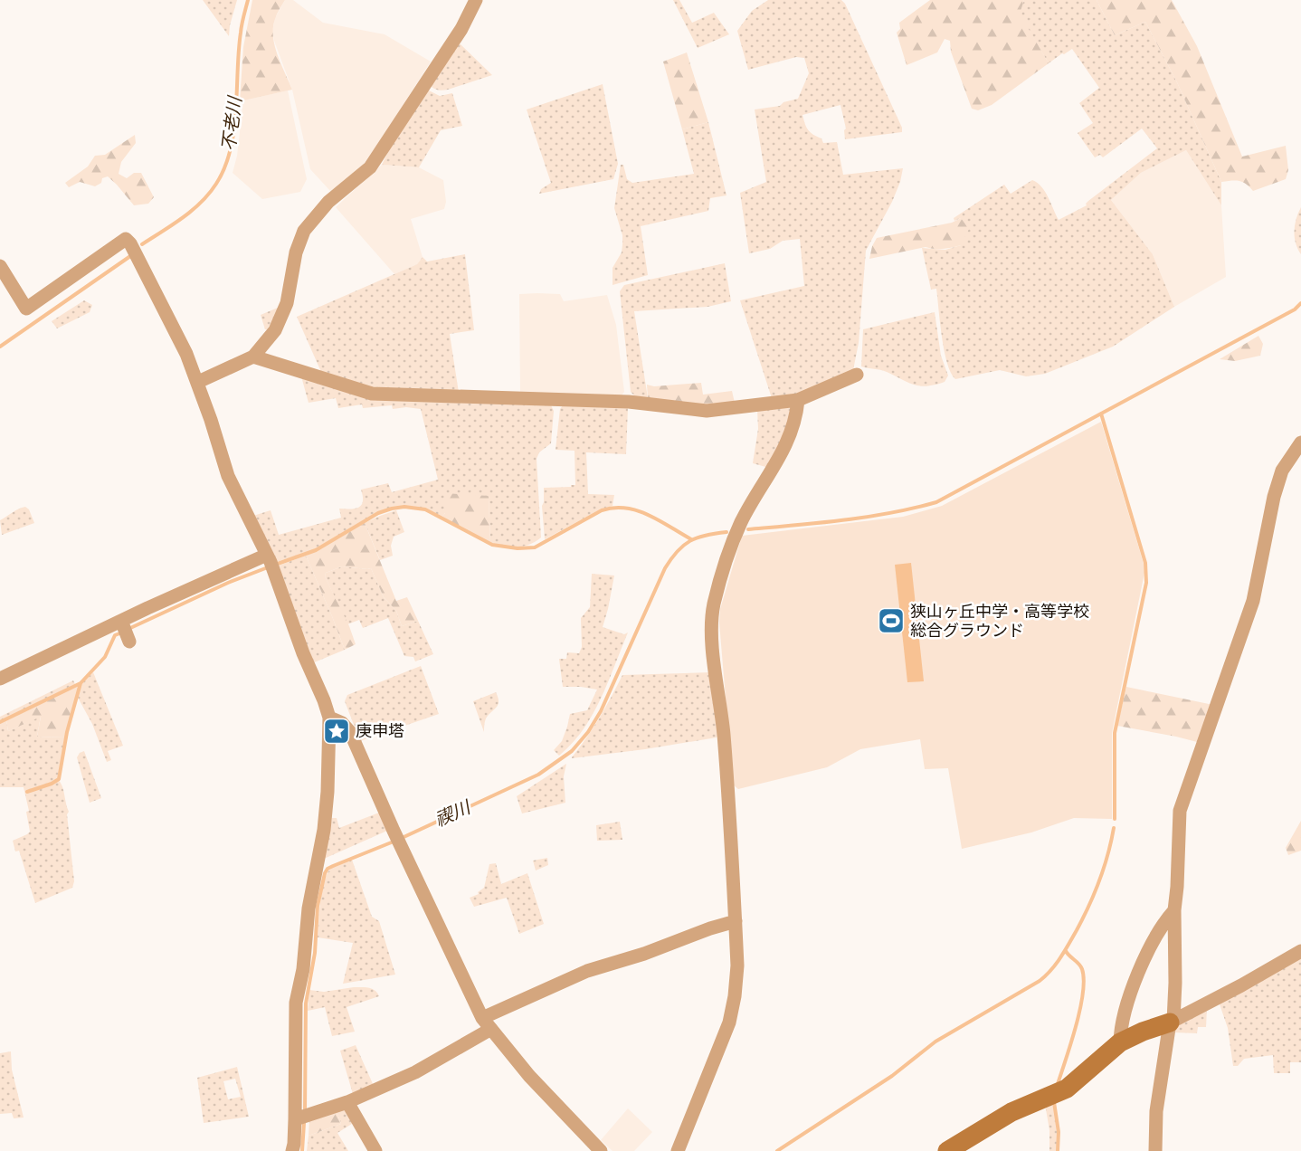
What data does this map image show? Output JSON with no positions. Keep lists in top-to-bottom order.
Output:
{
  "water": ["不老川", "禊川"],
  "places": {
    "sports": ["狭山ヶ丘中学・高等学校 総合グラウンド"],
    "place": ["庚申塔"]
  }
}
